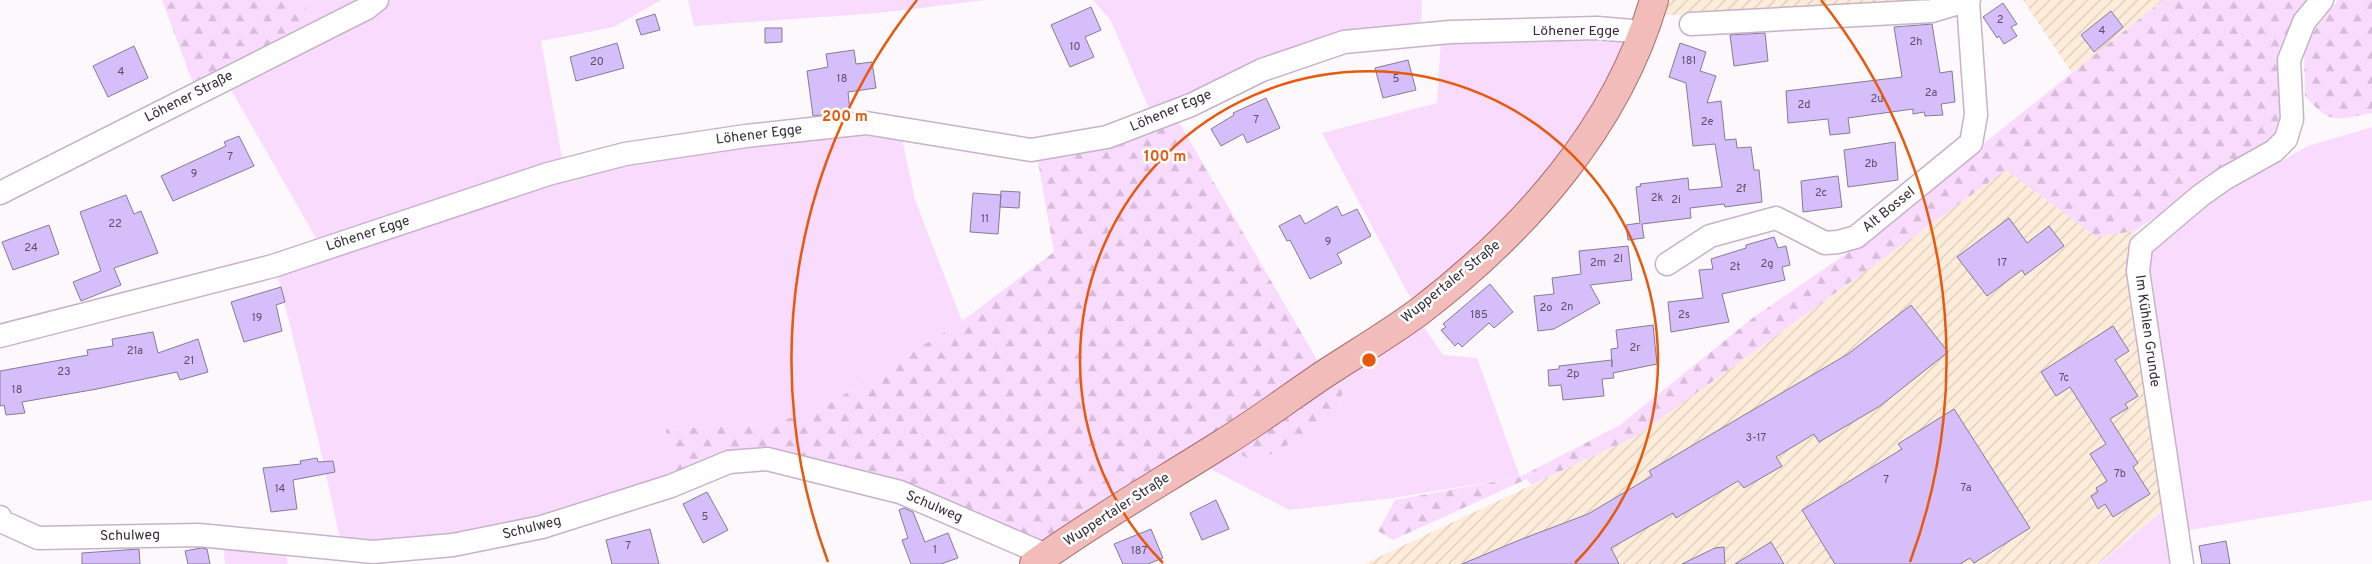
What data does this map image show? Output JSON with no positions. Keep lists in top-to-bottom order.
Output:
{
  "streets": {
    "main road": ["Wuppertaler Straße"],
    "street": [
      "Löhener Egge",
      "Löhener Straße",
      "Alt Bossel",
      "Im Kühlen Grunde",
      "Schulweg"
    ]
  },
  "crossings": [
    ["Löhener Egge", "Wuppertaler Straße"],
    ["Wuppertaler Straße", "Schulweg"]
  ],
  "house_numbers": [
    "2",
    "4",
    "2h",
    "10",
    "181",
    "20",
    "4",
    "18",
    "5",
    "2a",
    "2u",
    "2d",
    "7",
    "2e",
    "7",
    "2b",
    "9",
    "2f",
    "2c",
    "2k",
    "2i",
    "11",
    "22",
    "9",
    "24",
    "2l",
    "2m",
    "17",
    "2g",
    "2t",
    "2n",
    "2o",
    "185",
    "2s",
    "19",
    "2r",
    "21a",
    "21",
    "23",
    "2p",
    "7c",
    "18",
    "3-17",
    "7b",
    "7",
    "7a",
    "14",
    "5",
    "7",
    "1",
    "187"
  ],
  "rings": ["200 m", "100 m"]
}
